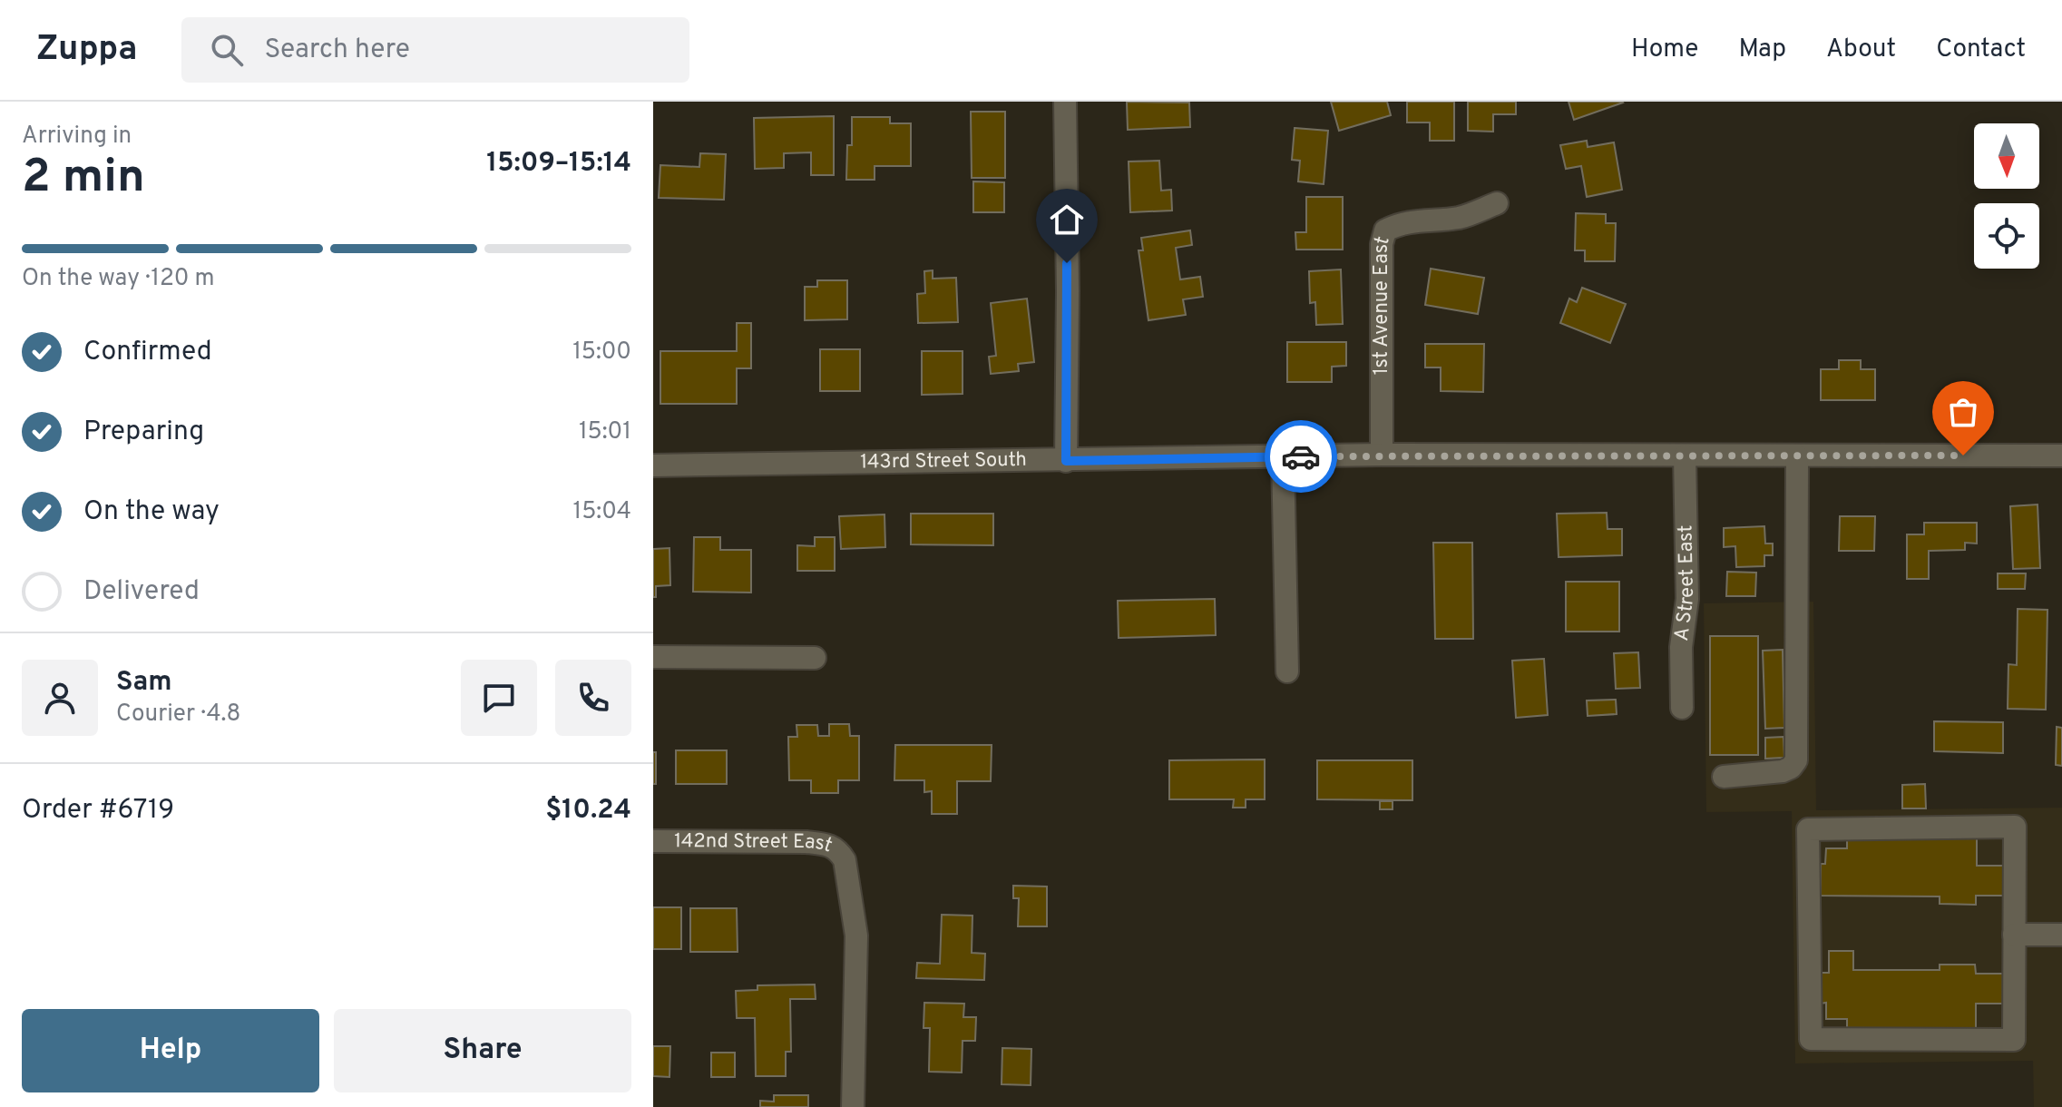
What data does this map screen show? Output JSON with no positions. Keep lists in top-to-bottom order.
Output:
{
  "streets": {
    "street": [
      "1st Avenue East",
      "143rd Street South",
      "A Street East",
      "142nd Street East"
    ]
  },
  "crossings": [
    ["1st Avenue East", "143rd Street South"],
    ["143rd Street South", "A Street East"]
  ],
  "north": "bottom",
  "page": {
    "header": "Zuppa",
    "search": "Search here",
    "nav": [
      "Home",
      "Map",
      "About",
      "Contact"
    ],
    "heading": ["2 min", "Arriving in", "15:09–15:14"],
    "panel": [
      "Sam",
      "Courier · 4.8",
      "Order #6719",
      "$10.24"
    ],
    "bar": "On the way · 120 m",
    "list": [
      ["Confirmed", "15:00"],
      ["Preparing", "15:01"],
      ["On the way", "15:04"],
      "Delivered"
    ],
    "buttons": ["Help", "Share"]
  }
}
